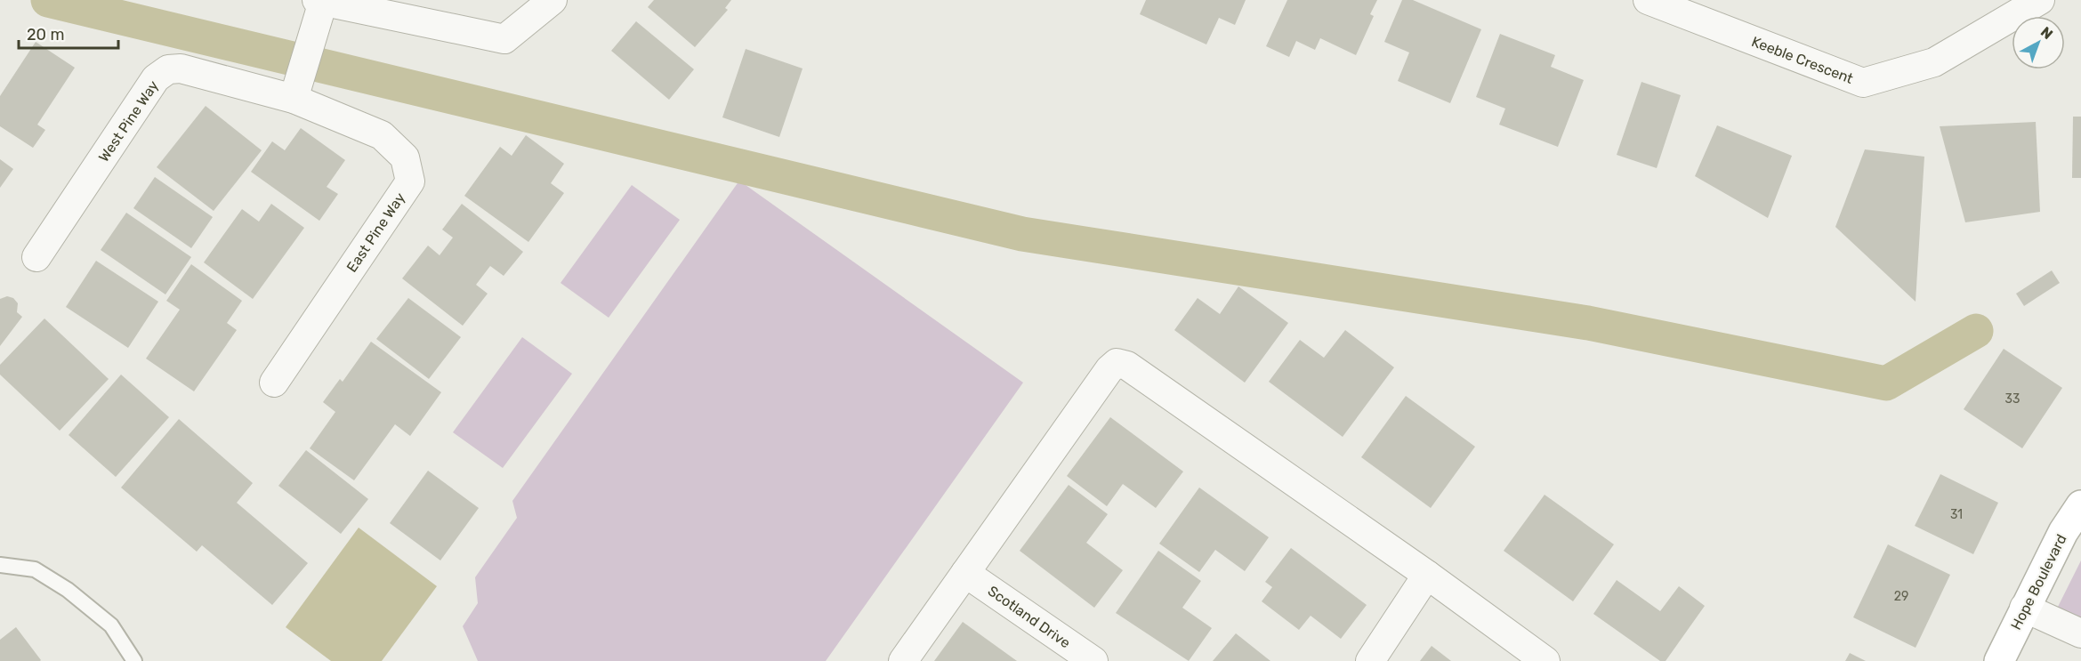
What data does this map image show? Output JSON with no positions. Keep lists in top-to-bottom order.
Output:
{
  "streets": {
    "street": [
      "Keeble Crescent",
      "West Pine Way",
      "East Pine Way",
      "Hope Boulevard",
      "Scotland Drive"
    ]
  },
  "crossings": [
    ["West Pine Way", "East Pine Way"]
  ],
  "house_numbers": ["33", "31", "29"],
  "scale_bar": "20 m",
  "north": "top right"
}
